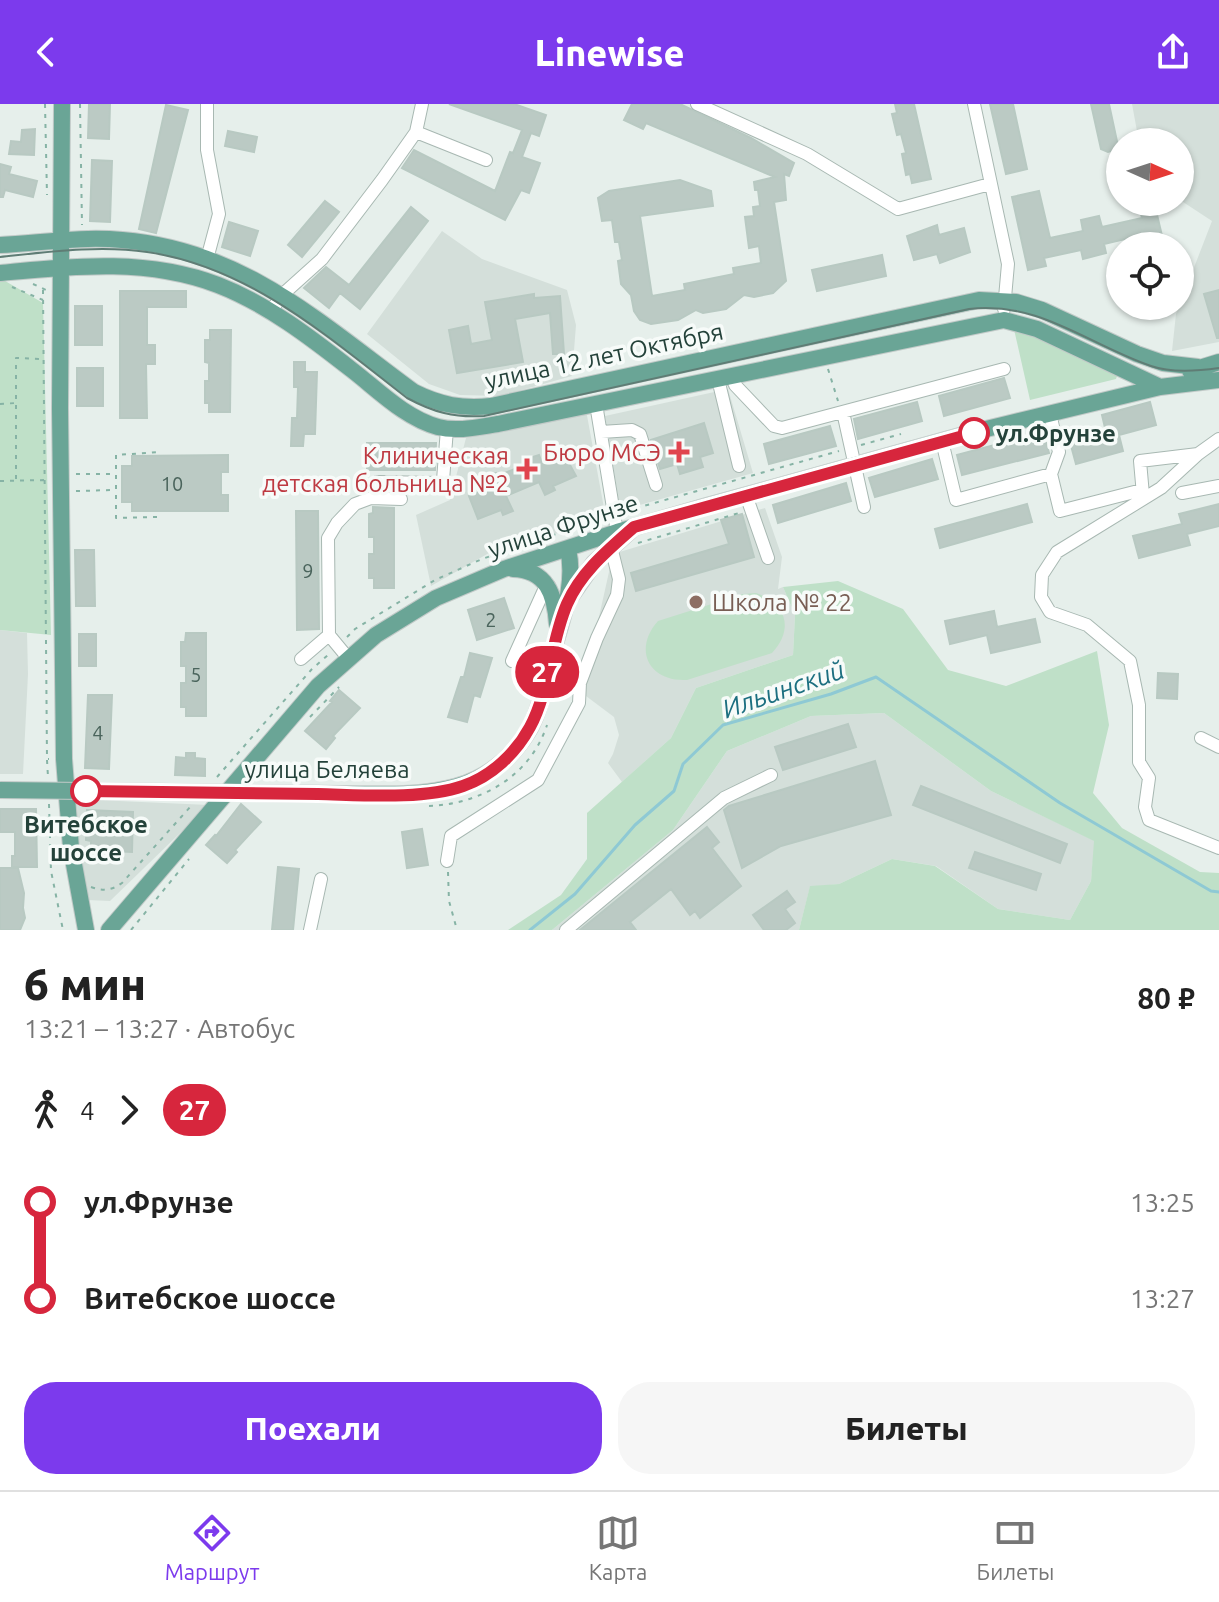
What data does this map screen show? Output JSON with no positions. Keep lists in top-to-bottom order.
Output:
{
  "streets": {
    "main road": ["улица 12 лет Октября", "улица Фрунзе", "улица Беляева"]
  },
  "crossings": [
    ["улица 12 лет Октября", "улица Фрунзе"]
  ],
  "water": ["Ильинский"],
  "places": {
    "other": ["ул.Фрунзе", "Школа № 22", "Витебское шоссе"],
    "health": ["Бюро МСЭ", "Клиническая детская больница №2"]
  },
  "lines": ["bus line 27"],
  "house_numbers": [
    "10",
    "9",
    "2",
    "5",
    "4"
  ],
  "north": "right",
  "page": {
    "header": "Linewise",
    "on_map": "27",
    "heading": ["6 мин", "13:21 – 13:27 · Автобус", "80 ₽"],
    "legs": ["4", "27"],
    "list": [
      {
        "name": "ул.Фрунзе",
        "value": "13:25"
      },
      {
        "name": "Витебское шоссе",
        "value": "13:27"
      }
    ],
    "buttons": ["Поехали", "Билеты"],
    "tabs": ["Маршрут", "Карта", "Билеты"]
  }
}
